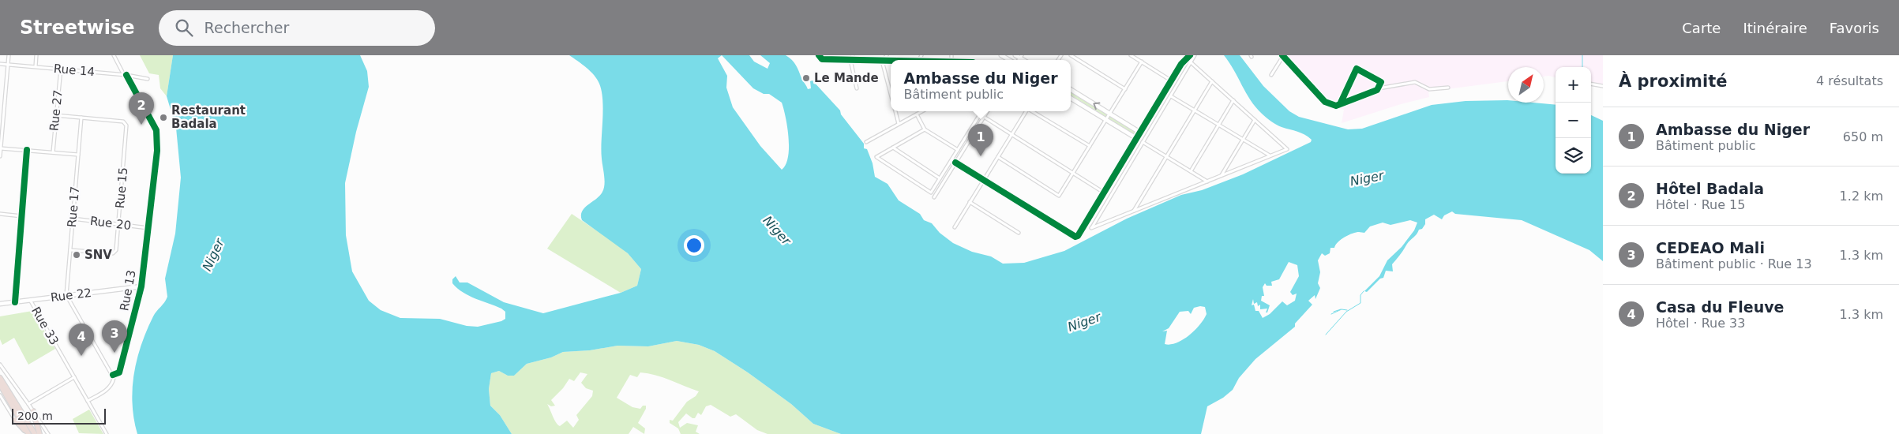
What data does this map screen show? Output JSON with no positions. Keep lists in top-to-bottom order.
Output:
{
  "streets": {
    "street": [
      "Rue 14",
      "Rue 27",
      "Rue 15",
      "Rue 17",
      "Rue 20",
      "Rue 13",
      "Rue 22",
      "Rue 33"
    ]
  },
  "crossings": [
    ["Rue 14", "Rue 27"],
    ["Rue 14", "Rue 13"],
    ["Rue 15", "Rue 17"],
    ["Rue 15", "Rue 20"],
    ["Rue 17", "Rue 20"],
    ["Rue 17", "Rue 22"],
    ["Rue 20", "Rue 13"],
    ["Rue 13", "Rue 22"],
    ["Rue 22", "Rue 33"]
  ],
  "water": ["Niger"],
  "places": ["Le Mande", "Restaurant Badala", "SNV"],
  "scale_bar": "200 m",
  "north": "top right",
  "page": {
    "header": "Streetwise",
    "search": "Rechercher",
    "nav": ["Carte", "Itinéraire", "Favoris"],
    "heading": ["À proximité", "4 résultats"],
    "popup": ["Ambasse du Niger", "Bâtiment public"],
    "map_buttons": ["+", "−"],
    "pins": [
      "2",
      "1",
      "3",
      "4"
    ],
    "list": [
      {
        "mark": "1",
        "name": "Ambasse du Niger",
        "note": "Bâtiment public",
        "value": "650 m"
      },
      {
        "mark": "2",
        "name": "Hôtel Badala",
        "note": "Hôtel · Rue 15",
        "value": "1.2 km"
      },
      {
        "mark": "3",
        "name": "CEDEAO Mali",
        "note": "Bâtiment public · Rue 13",
        "value": "1.3 km"
      },
      {
        "mark": "4",
        "name": "Casa du Fleuve",
        "note": "Hôtel · Rue 33",
        "value": "1.3 km"
      }
    ],
    "scale": "200 m"
  }
}
